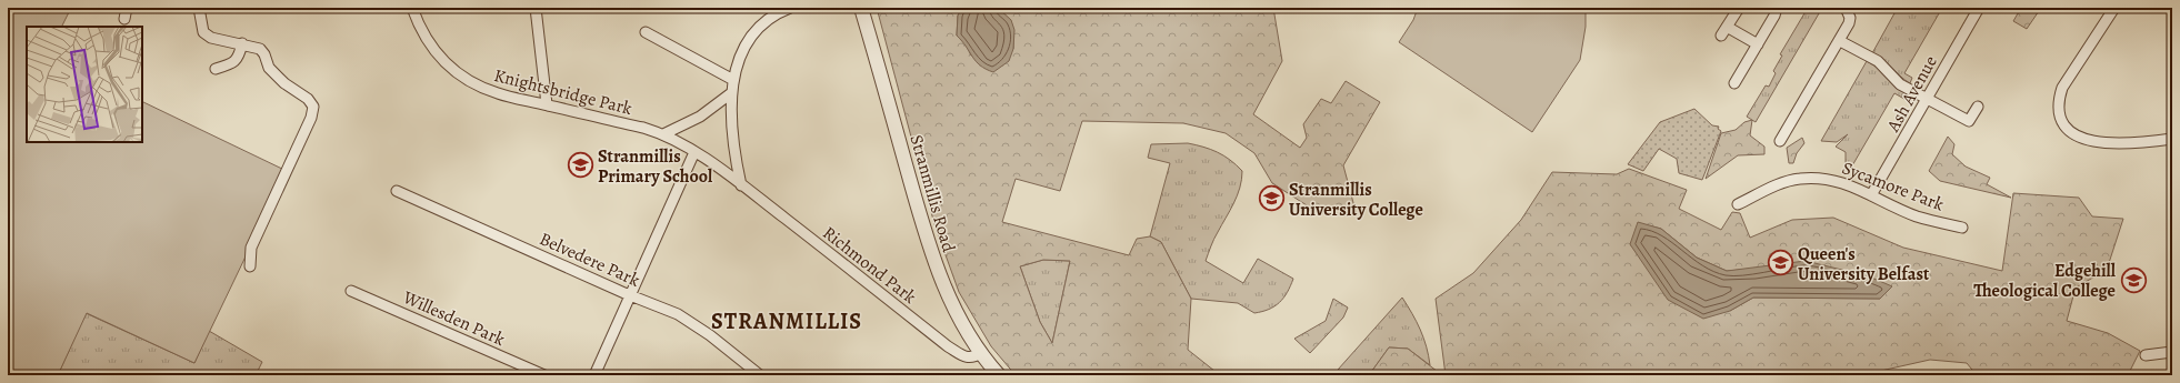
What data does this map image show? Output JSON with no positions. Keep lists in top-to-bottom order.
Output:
{
  "streets": {
    "street": [
      "Knightsbridge Park",
      "Ash Avenue",
      "Sycamore Park",
      "Stranmillis Road",
      "Belvedere Park",
      "Richmond Park",
      "Willesden Park"
    ]
  },
  "crossings": [
    ["Knightsbridge Park", "Richmond Park"],
    ["Ash Avenue", "Sycamore Park"],
    ["Stranmillis Road", "Richmond Park"]
  ],
  "districts": ["STRANMILLIS"],
  "places": {
    "school or university": [
      "Stranmillis Primary School",
      "Stranmillis University College",
      "Queen's University Belfast",
      "Edgehill Theological College"
    ]
  }
}
